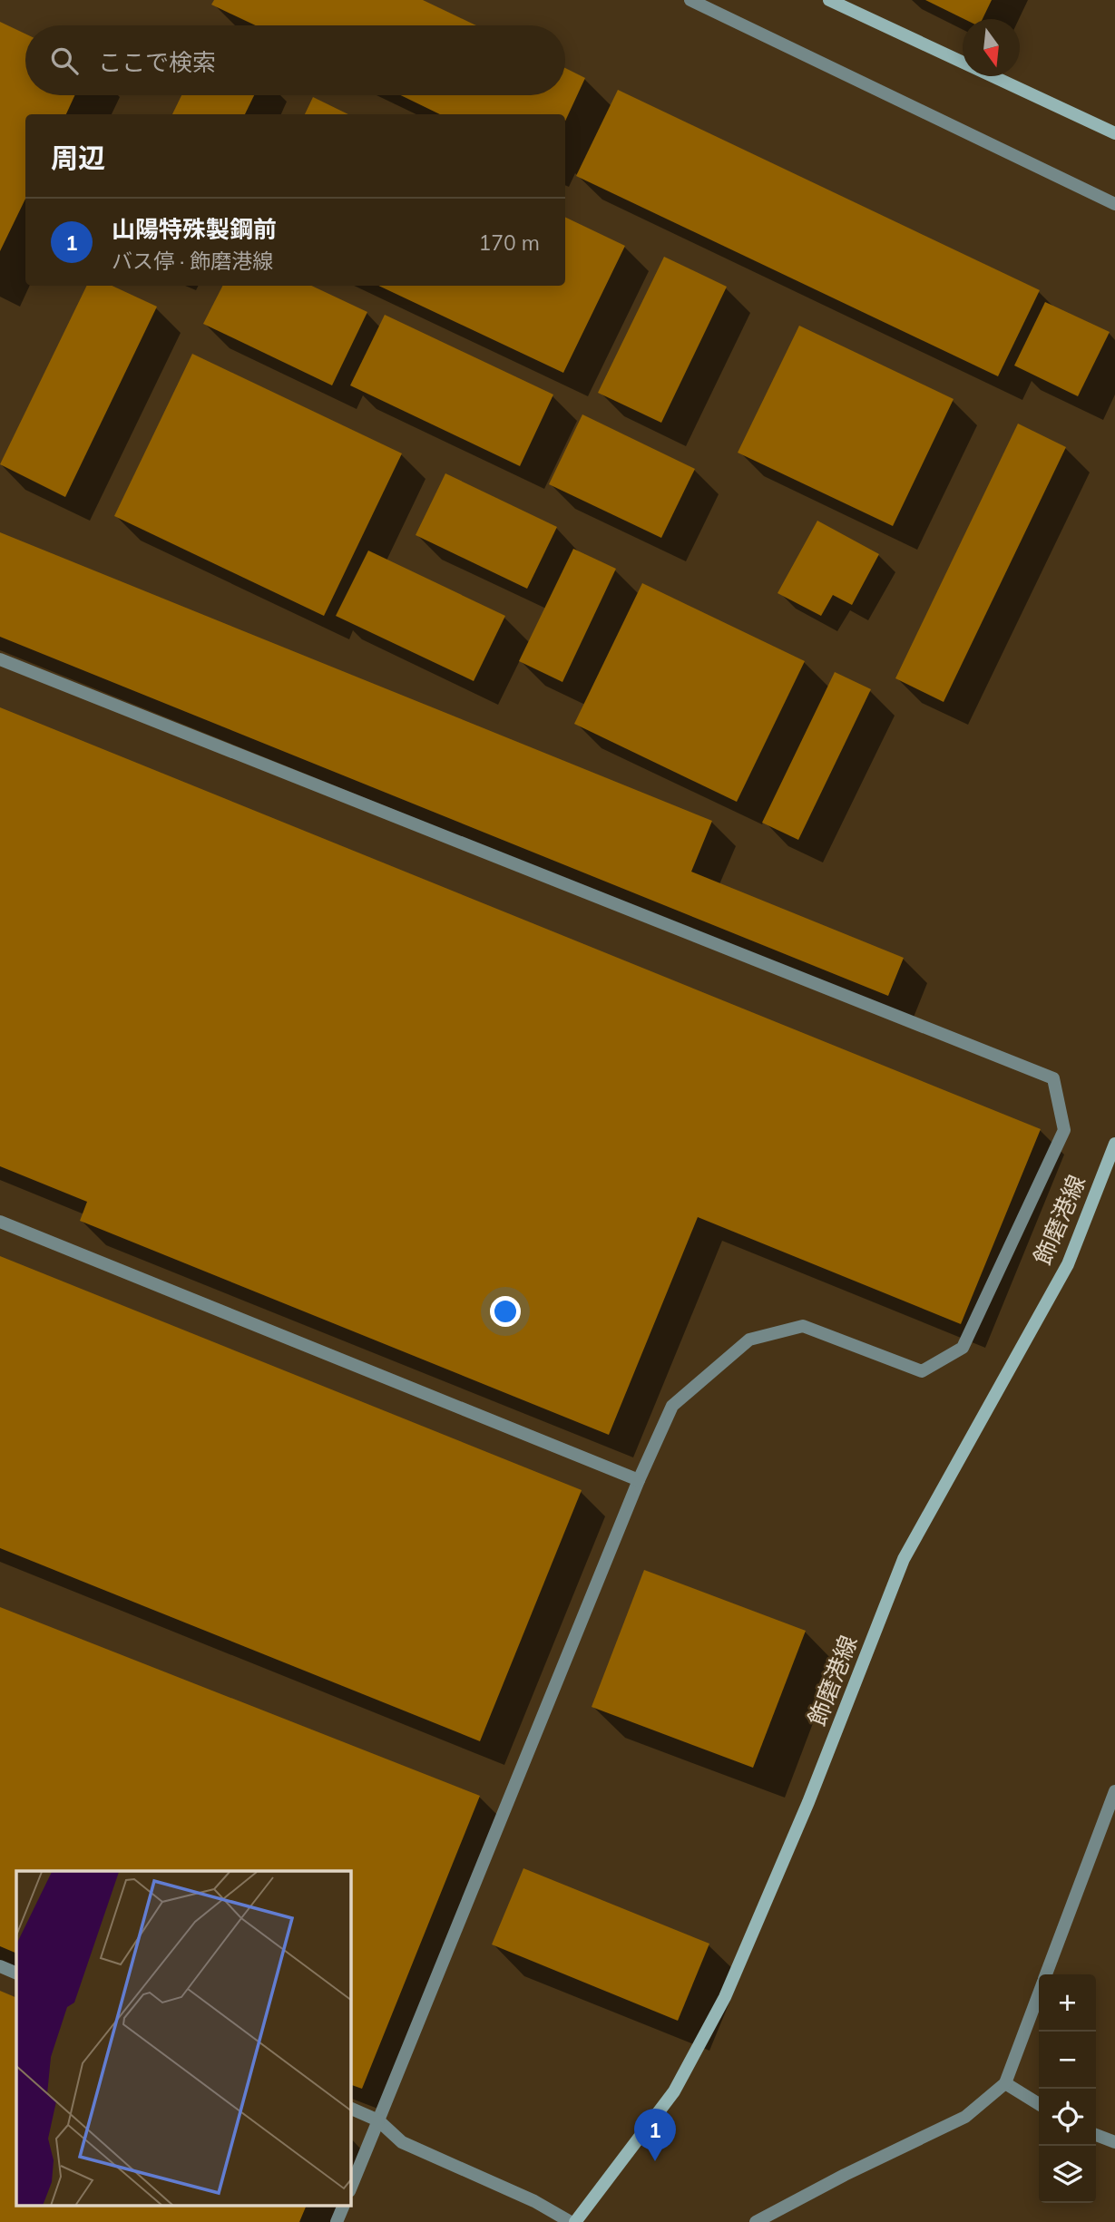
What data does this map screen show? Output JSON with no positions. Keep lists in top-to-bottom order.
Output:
{
  "streets": {
    "main road": ["飾磨港線"]
  },
  "north": "bottom",
  "page": {
    "search": "ここで検索",
    "heading": "周辺",
    "list": [
      {
        "mark": "1",
        "name": "山陽特殊製鋼前",
        "note": "バス停 · 飾磨港線",
        "value": "170 m"
      }
    ],
    "map_buttons": ["+", "−"],
    "pins": "1"
  }
}
